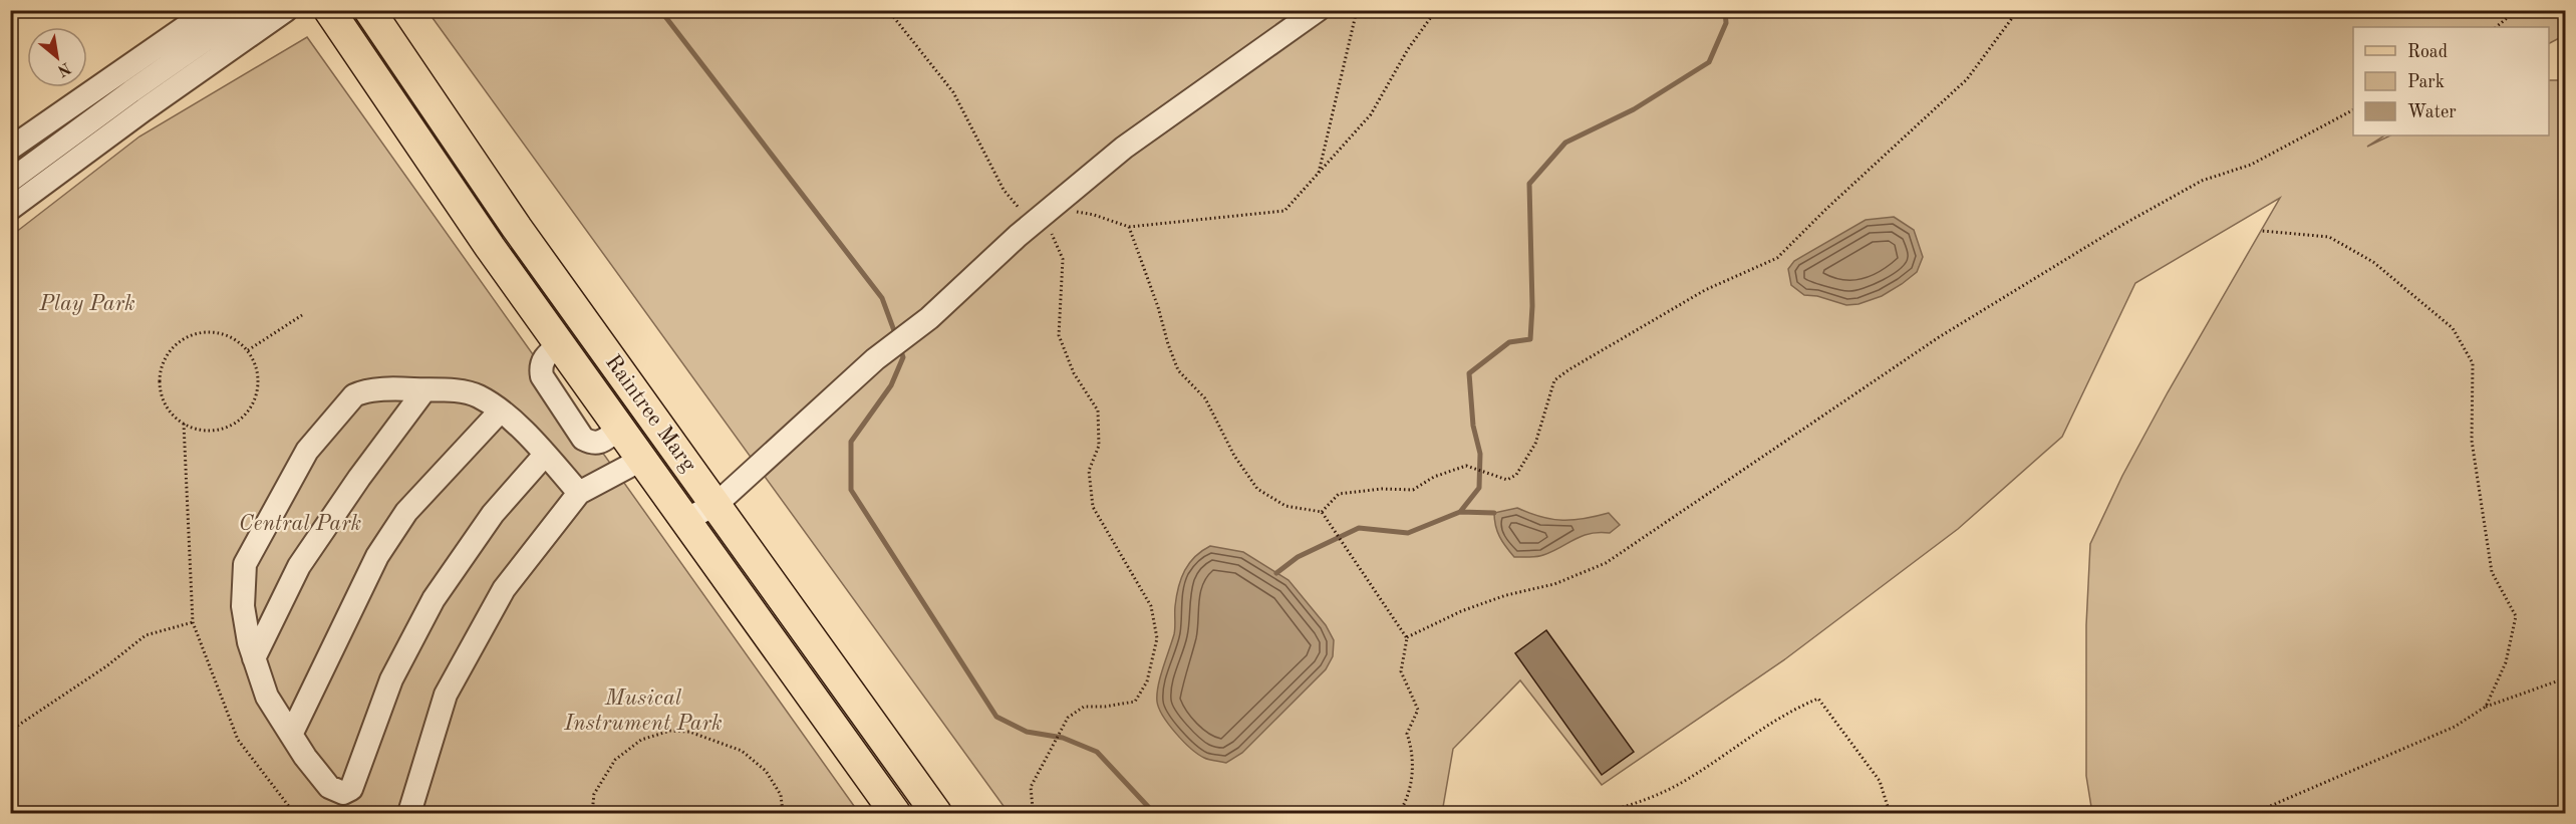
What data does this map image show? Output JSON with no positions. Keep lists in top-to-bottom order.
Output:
{
  "streets": {
    "main road": ["Raintree Marg"]
  },
  "parks": ["Play Park", "Central Park", "Musical Instrument Park"],
  "legend": ["Road", "Park", "Water"],
  "north": "bottom right"
}
